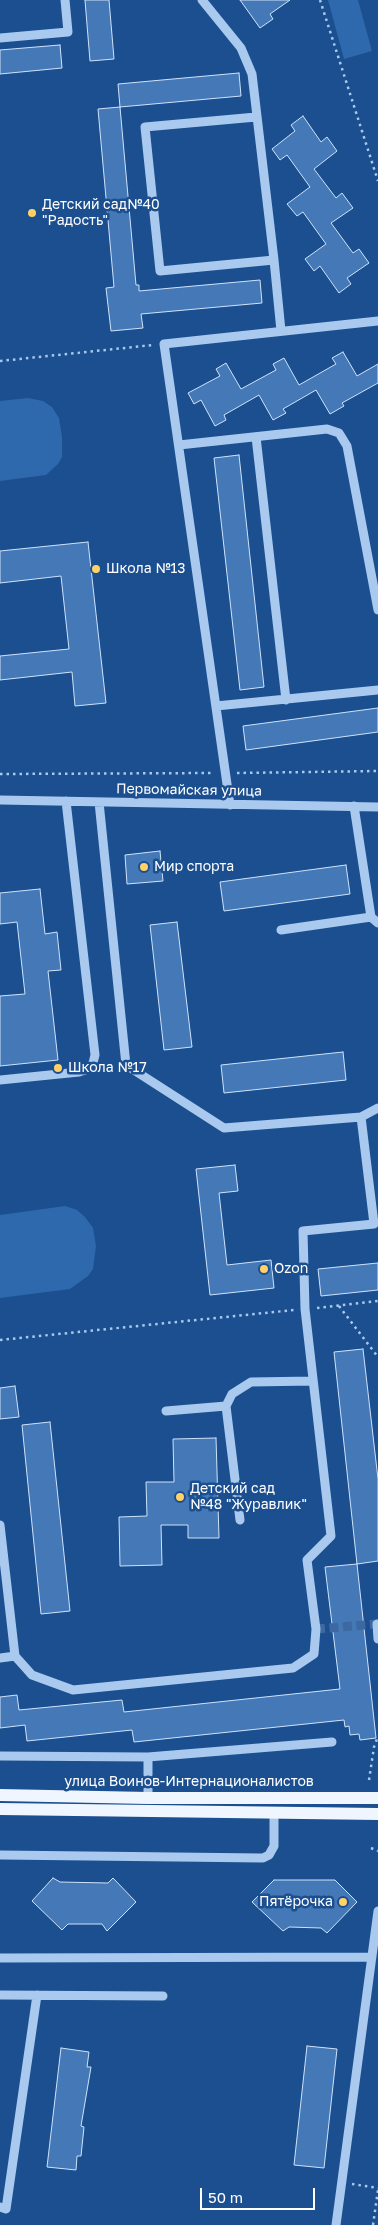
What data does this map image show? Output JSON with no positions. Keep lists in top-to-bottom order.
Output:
{
  "streets": {
    "main road": ["улица Воинов-Интернационалистов"],
    "street": ["Первомайская улица"]
  },
  "places": [
    "Детский сад№40 \"Радость\"",
    "Школа №13",
    "Мир спорта",
    "Школа №17",
    "Ozon",
    "Детский сад №48 \"Журавлик\"",
    "Пятёрочка"
  ],
  "scale_bar": "50 m"
}
